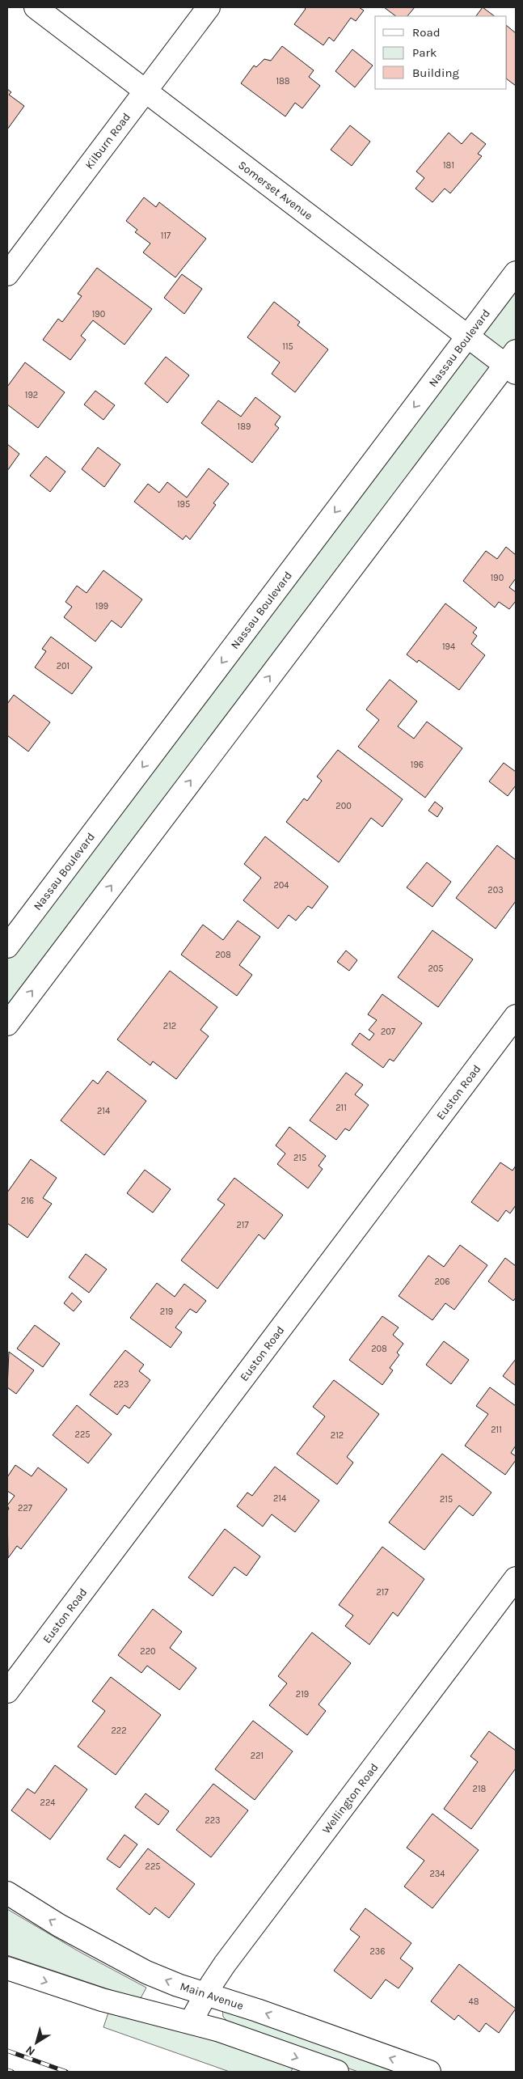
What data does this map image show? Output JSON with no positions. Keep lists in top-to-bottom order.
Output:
{
  "streets": {
    "street": [
      "Kilburn Road",
      "Somerset Avenue",
      "Nassau Boulevard",
      "Euston Road",
      "Wellington Road",
      "Main Avenue"
    ]
  },
  "crossings": [
    ["Kilburn Road", "Somerset Avenue"],
    ["Somerset Avenue", "Nassau Boulevard"],
    ["Wellington Road", "Main Avenue"]
  ],
  "house_numbers": [
    "188",
    "181",
    "117",
    "190",
    "115",
    "192",
    "189",
    "195",
    "190",
    "199",
    "194",
    "201",
    "196",
    "200",
    "204",
    "203",
    "208",
    "205",
    "212",
    "207",
    "211",
    "214",
    "215",
    "216",
    "217",
    "206",
    "219",
    "208",
    "223",
    "211",
    "225",
    "212",
    "214",
    "215",
    "227",
    "217",
    "220",
    "219",
    "222",
    "221",
    "218",
    "224",
    "223",
    "225",
    "234",
    "236",
    "48"
  ],
  "legend": ["Road", "Park", "Building"],
  "north": "bottom left"
}
